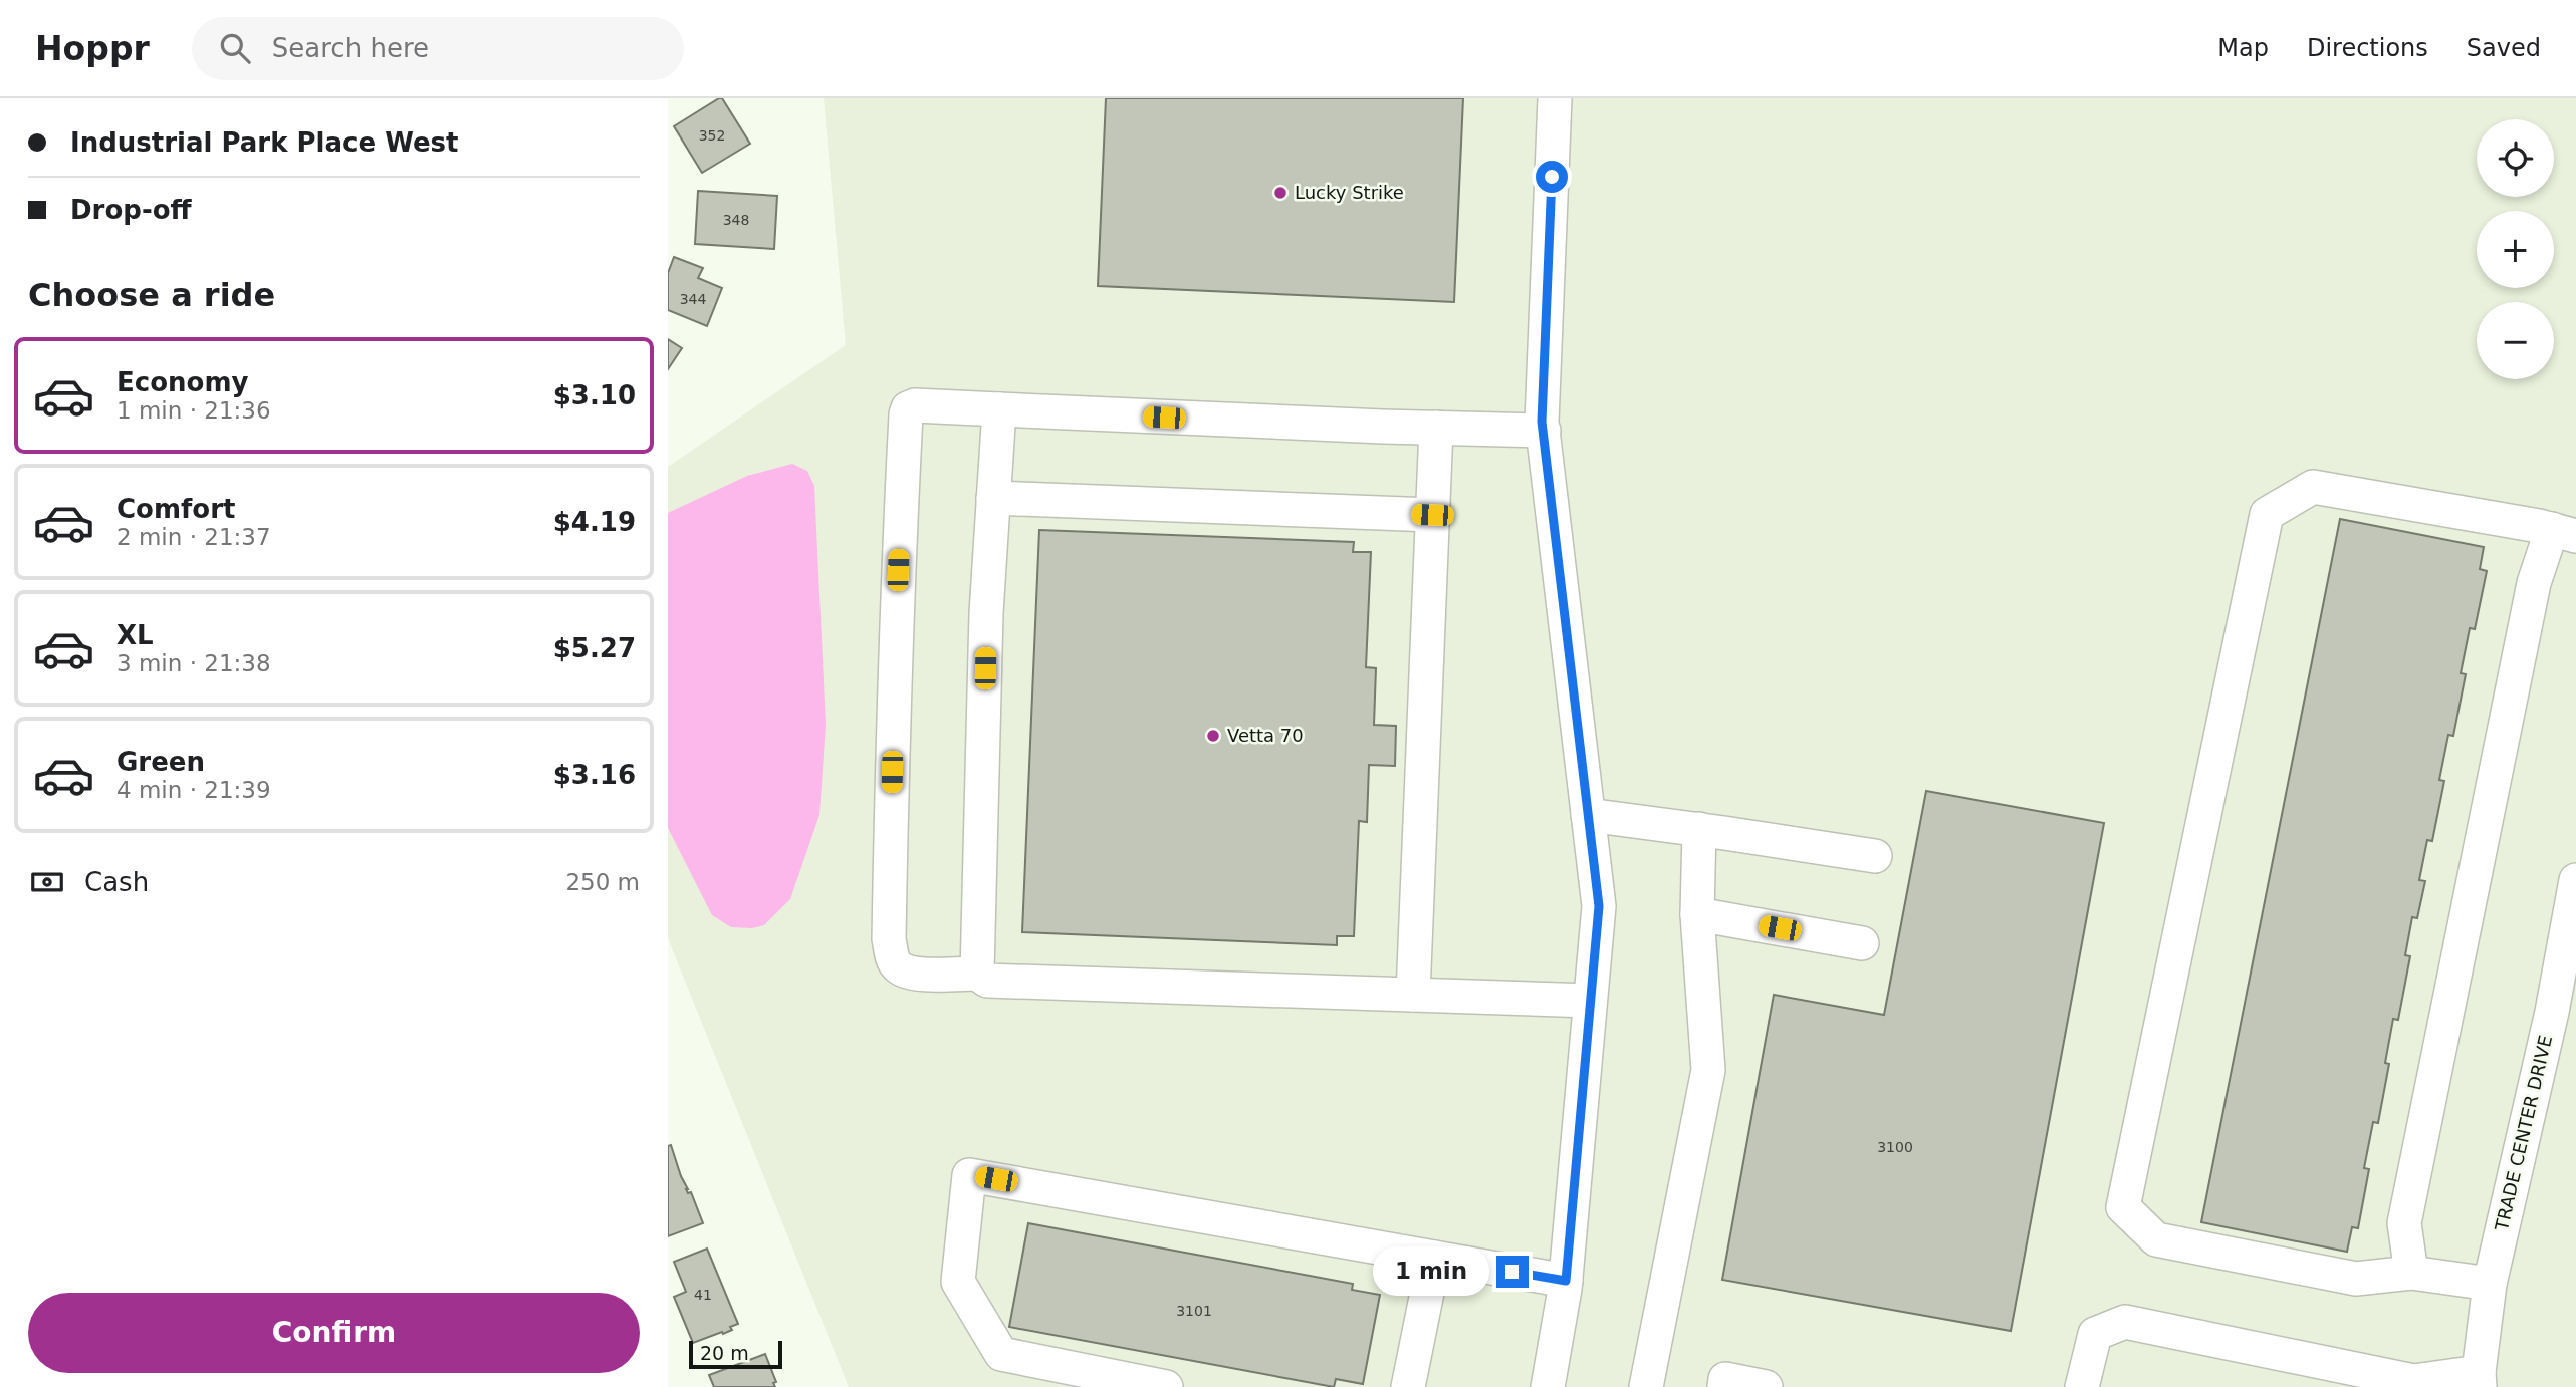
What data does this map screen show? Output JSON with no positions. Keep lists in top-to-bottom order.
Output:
{
  "streets": {
    "street": ["TRADE CENTER DRIVE"]
  },
  "places": ["Lucky Strike", "Vetta 70"],
  "house_numbers": [
    "352",
    "348",
    "344",
    "3100",
    "41",
    "3101"
  ],
  "scale_bar": "20 m",
  "page": {
    "header": "Hoppr",
    "search": "Search here",
    "nav": ["Map", "Directions", "Saved"],
    "banner": ["Industrial Park Place West", "Drop-off"],
    "map_buttons": ["+", "−"],
    "heading": "Choose a ride",
    "list": [
      {
        "name": "Economy",
        "note": "1 min · 21:36",
        "value": "$3.10"
      },
      {
        "name": "Comfort",
        "note": "2 min · 21:37",
        "value": "$4.19"
      },
      {
        "name": "XL",
        "note": "3 min · 21:38",
        "value": "$5.27"
      },
      {
        "name": "Green",
        "note": "4 min · 21:39",
        "value": "$3.16"
      }
    ],
    "pay": ["Cash", "250 m"],
    "bubble": "1 min",
    "buttons": "Confirm",
    "scale": "20 m"
  }
}
